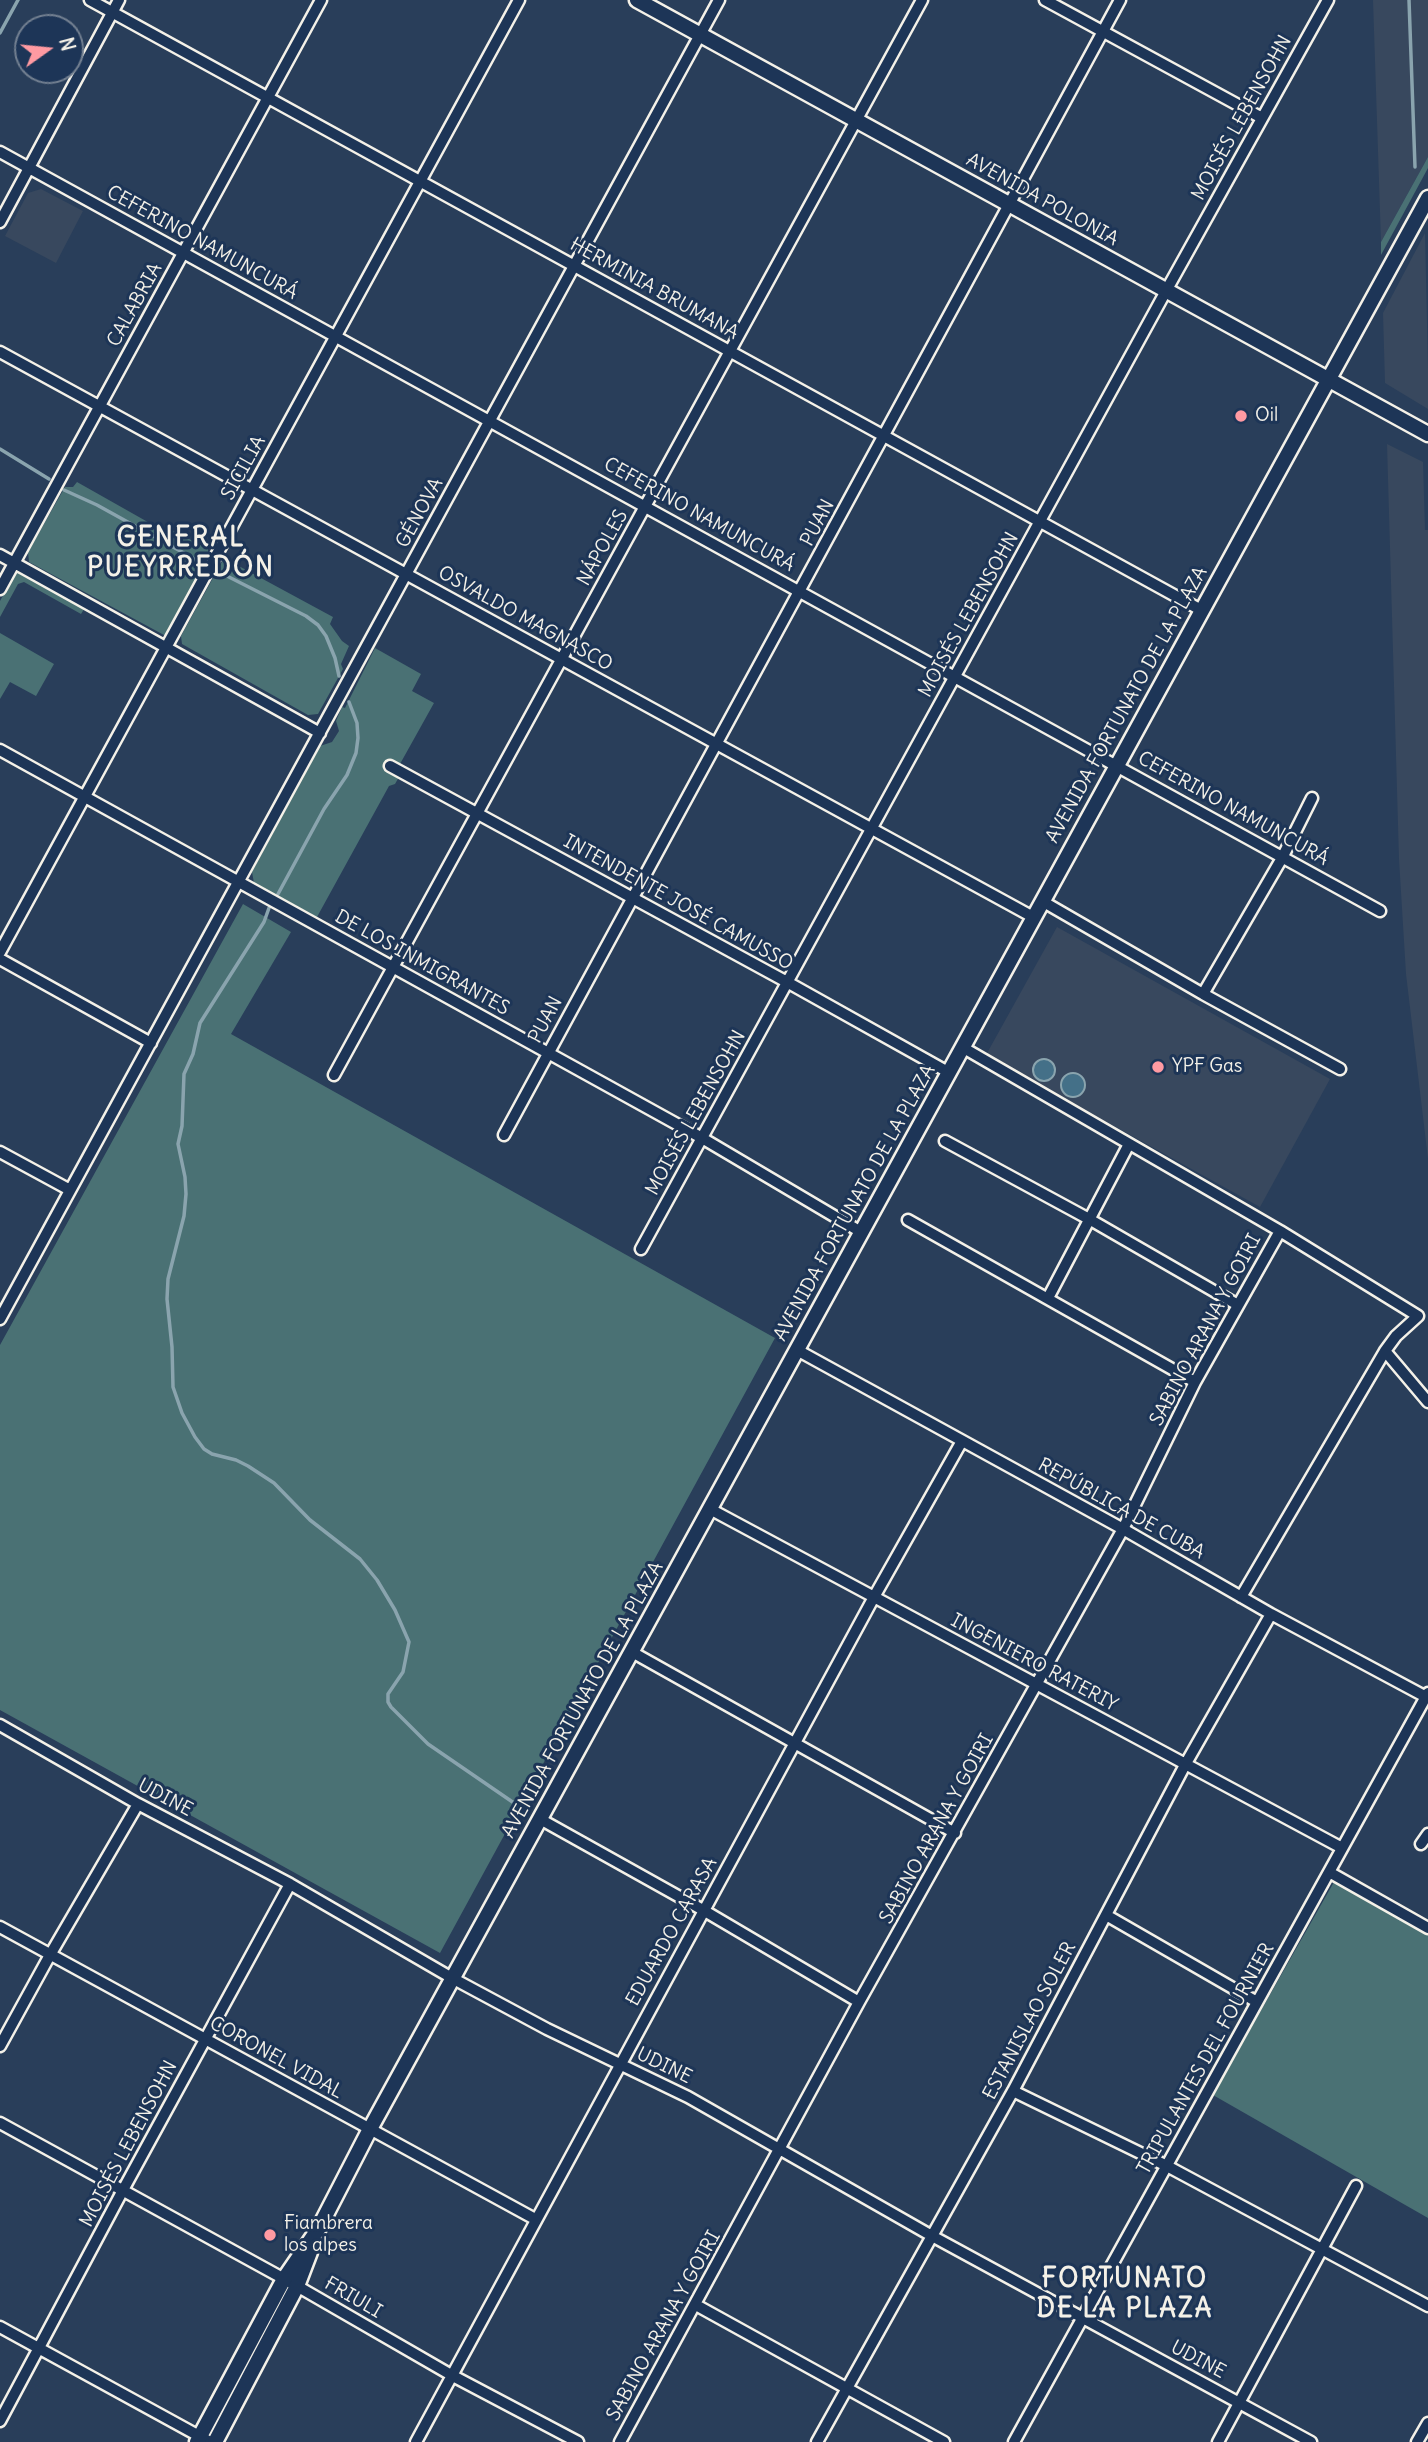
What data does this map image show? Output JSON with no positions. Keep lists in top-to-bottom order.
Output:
{
  "streets": {
    "main road": ["AVENIDA POLONIA", "AVENIDA FORTUNATO DE LA PLAZA"],
    "street": [
      "MOISÉS LEBENSOHN",
      "CEFERINO NAMUNCURÁ",
      "HERMINIA BRUMANA",
      "CALABRIA",
      "SICILIA",
      "GÉNOVA",
      "PUAN",
      "NÁPOLES",
      "OSVALDO MAGNASCO",
      "INTENDENTE JOSÉ CAMUSSO",
      "DE LOS INMIGRANTES",
      "SABINO ARANA Y GOIRI",
      "REPÚBLICA DE CUBA",
      "INGENIERO RATERIY",
      "UDINE",
      "EDUARDO CARASA",
      "ESTANISLAO SOLER",
      "CORONEL VIDAL",
      "TRIPULANTES DEL FOURNIER",
      "FRIULI"
    ]
  },
  "crossings": [
    ["MOISÉS LEBENSOHN", "AVENIDA POLONIA"],
    ["MOISÉS LEBENSOHN", "CEFERINO NAMUNCURÁ"],
    ["MOISÉS LEBENSOHN", "HERMINIA BRUMANA"],
    ["MOISÉS LEBENSOHN", "OSVALDO MAGNASCO"],
    ["MOISÉS LEBENSOHN", "INTENDENTE JOSÉ CAMUSSO"],
    ["MOISÉS LEBENSOHN", "DE LOS INMIGRANTES"],
    ["MOISÉS LEBENSOHN", "UDINE"],
    ["MOISÉS LEBENSOHN", "CORONEL VIDAL"],
    ["MOISÉS LEBENSOHN", "FRIULI"],
    ["AVENIDA POLONIA", "GÉNOVA"],
    ["AVENIDA POLONIA", "PUAN"],
    ["AVENIDA POLONIA", "NÁPOLES"],
    ["AVENIDA POLONIA", "AVENIDA FORTUNATO DE LA PLAZA"],
    ["CEFERINO NAMUNCURÁ", "CALABRIA"],
    ["CEFERINO NAMUNCURÁ", "SICILIA"],
    ["CEFERINO NAMUNCURÁ", "GÉNOVA"],
    ["CEFERINO NAMUNCURÁ", "PUAN"],
    ["CEFERINO NAMUNCURÁ", "NÁPOLES"],
    ["CEFERINO NAMUNCURÁ", "AVENIDA FORTUNATO DE LA PLAZA"],
    ["HERMINIA BRUMANA", "CALABRIA"],
    ["HERMINIA BRUMANA", "SICILIA"],
    ["HERMINIA BRUMANA", "GÉNOVA"],
    ["HERMINIA BRUMANA", "PUAN"],
    ["HERMINIA BRUMANA", "NÁPOLES"],
    ["HERMINIA BRUMANA", "AVENIDA FORTUNATO DE LA PLAZA"],
    ["CALABRIA", "OSVALDO MAGNASCO"],
    ["SICILIA", "OSVALDO MAGNASCO"],
    ["SICILIA", "DE LOS INMIGRANTES"],
    ["GÉNOVA", "OSVALDO MAGNASCO"],
    ["GÉNOVA", "DE LOS INMIGRANTES"],
    ["PUAN", "OSVALDO MAGNASCO"],
    ["PUAN", "INTENDENTE JOSÉ CAMUSSO"],
    ["PUAN", "DE LOS INMIGRANTES"],
    ["NÁPOLES", "OSVALDO MAGNASCO"],
    ["NÁPOLES", "INTENDENTE JOSÉ CAMUSSO"],
    ["NÁPOLES", "DE LOS INMIGRANTES"],
    ["OSVALDO MAGNASCO", "AVENIDA FORTUNATO DE LA PLAZA"],
    ["AVENIDA FORTUNATO DE LA PLAZA", "INTENDENTE JOSÉ CAMUSSO"],
    ["AVENIDA FORTUNATO DE LA PLAZA", "DE LOS INMIGRANTES"],
    ["AVENIDA FORTUNATO DE LA PLAZA", "REPÚBLICA DE CUBA"],
    ["AVENIDA FORTUNATO DE LA PLAZA", "INGENIERO RATERIY"],
    ["AVENIDA FORTUNATO DE LA PLAZA", "UDINE"],
    ["AVENIDA FORTUNATO DE LA PLAZA", "CORONEL VIDAL"],
    ["AVENIDA FORTUNATO DE LA PLAZA", "FRIULI"],
    ["SABINO ARANA Y GOIRI", "REPÚBLICA DE CUBA"],
    ["SABINO ARANA Y GOIRI", "INGENIERO RATERIY"],
    ["SABINO ARANA Y GOIRI", "UDINE"],
    ["REPÚBLICA DE CUBA", "EDUARDO CARASA"],
    ["REPÚBLICA DE CUBA", "ESTANISLAO SOLER"],
    ["REPÚBLICA DE CUBA", "TRIPULANTES DEL FOURNIER"],
    ["INGENIERO RATERIY", "EDUARDO CARASA"],
    ["INGENIERO RATERIY", "ESTANISLAO SOLER"],
    ["INGENIERO RATERIY", "TRIPULANTES DEL FOURNIER"],
    ["UDINE", "EDUARDO CARASA"],
    ["UDINE", "ESTANISLAO SOLER"],
    ["UDINE", "TRIPULANTES DEL FOURNIER"],
    ["EDUARDO CARASA", "CORONEL VIDAL"],
    ["EDUARDO CARASA", "FRIULI"]
  ],
  "districts": ["GENERAL PUEYRREDÓN", "FORTUNATO DE LA PLAZA"],
  "places": ["Oil", "YPF Gas", "Fiambrera los alpes"],
  "north": "right"
}
